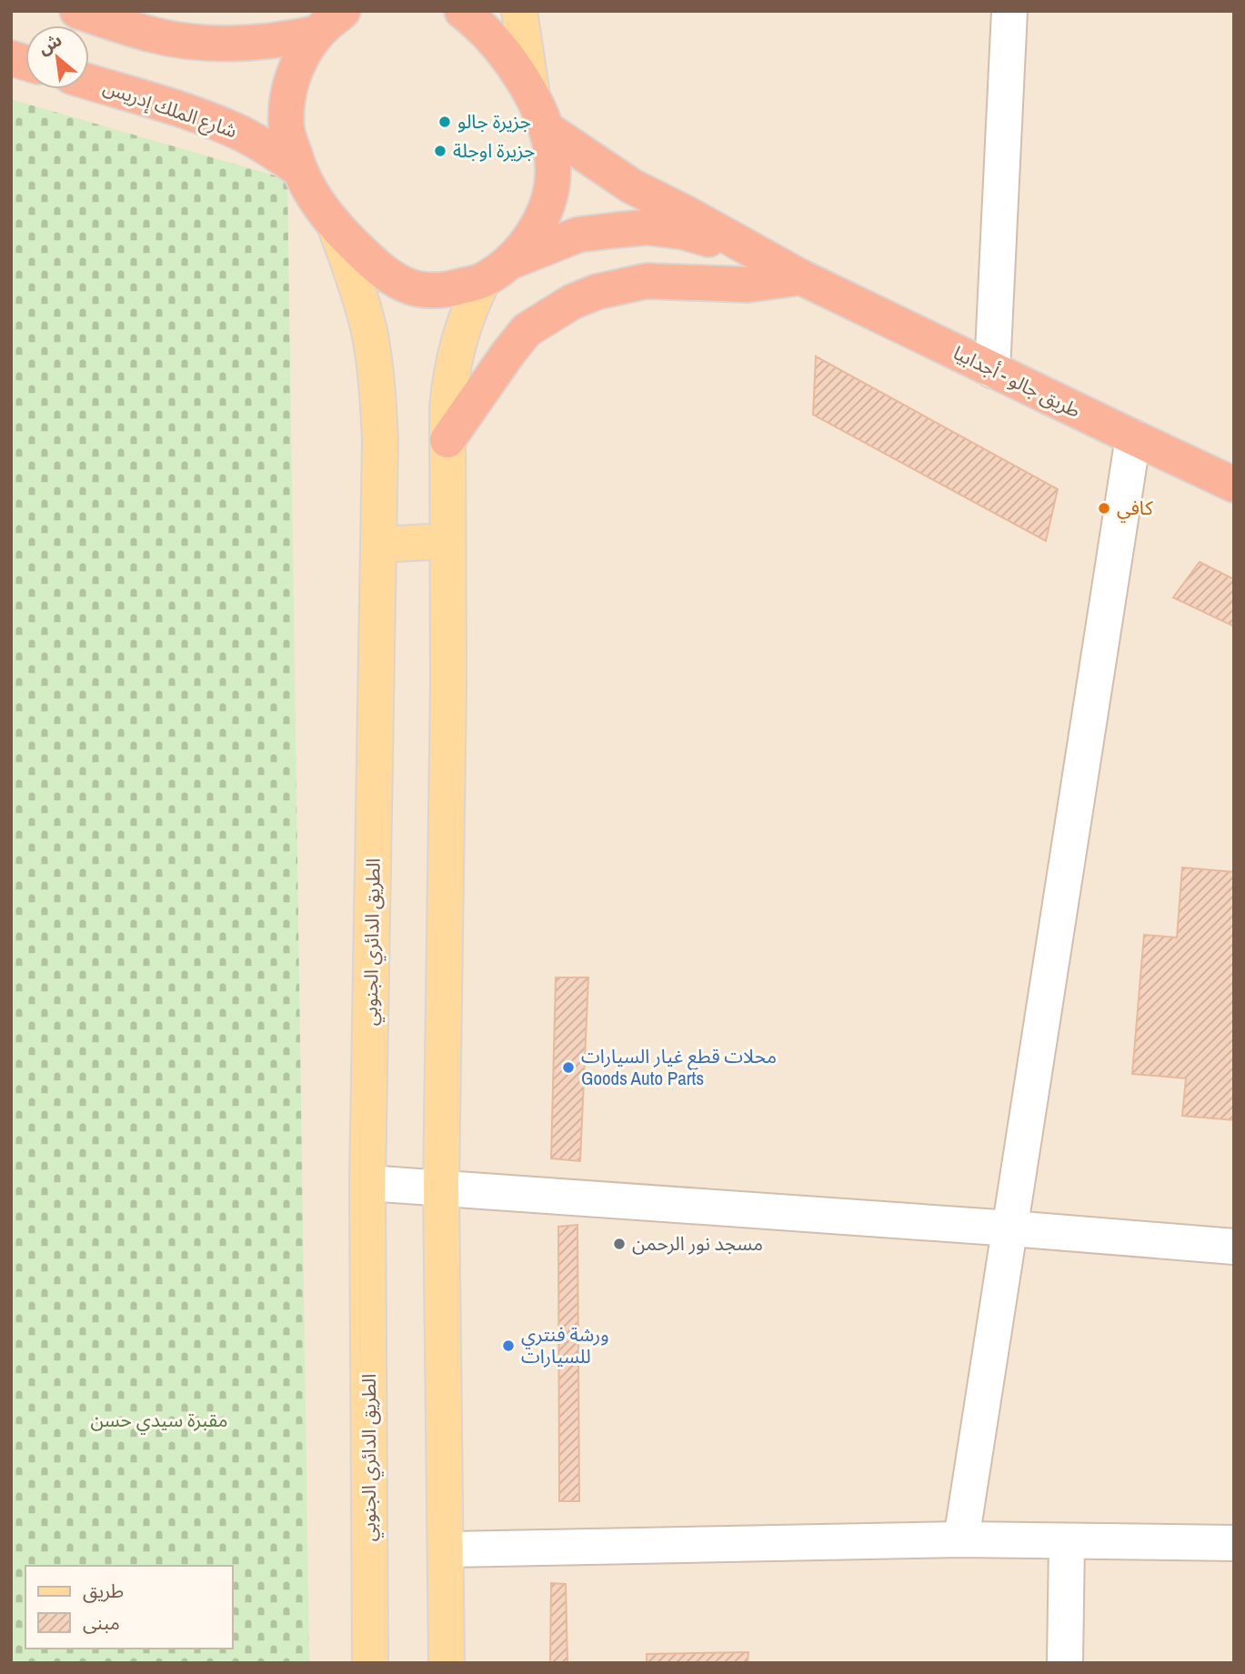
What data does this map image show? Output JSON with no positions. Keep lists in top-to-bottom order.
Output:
{
  "streets": {
    "highway": ["شارع الملك إدريس", "طريق جالو - أجدابيا"],
    "main road": ["الطريق الدائري الجنوبي"]
  },
  "crossings": [
    ["شارع الملك إدريس", "طريق جالو - أجدابيا"],
    ["طريق جالو - أجدابيا", "الطريق الدائري الجنوبي"]
  ],
  "parks": ["مقبرة سيدي حسن"],
  "places": [
    "جزيرة جالو",
    "جزيرة اوجلة",
    "كافي",
    "محلات قطع غيار السيارات Goods Auto Parts",
    "مسجد نور الرحمن",
    "ورشة فنتري للسيارات"
  ],
  "legend": ["طريق", "مبنى"],
  "north": "top left"
}
